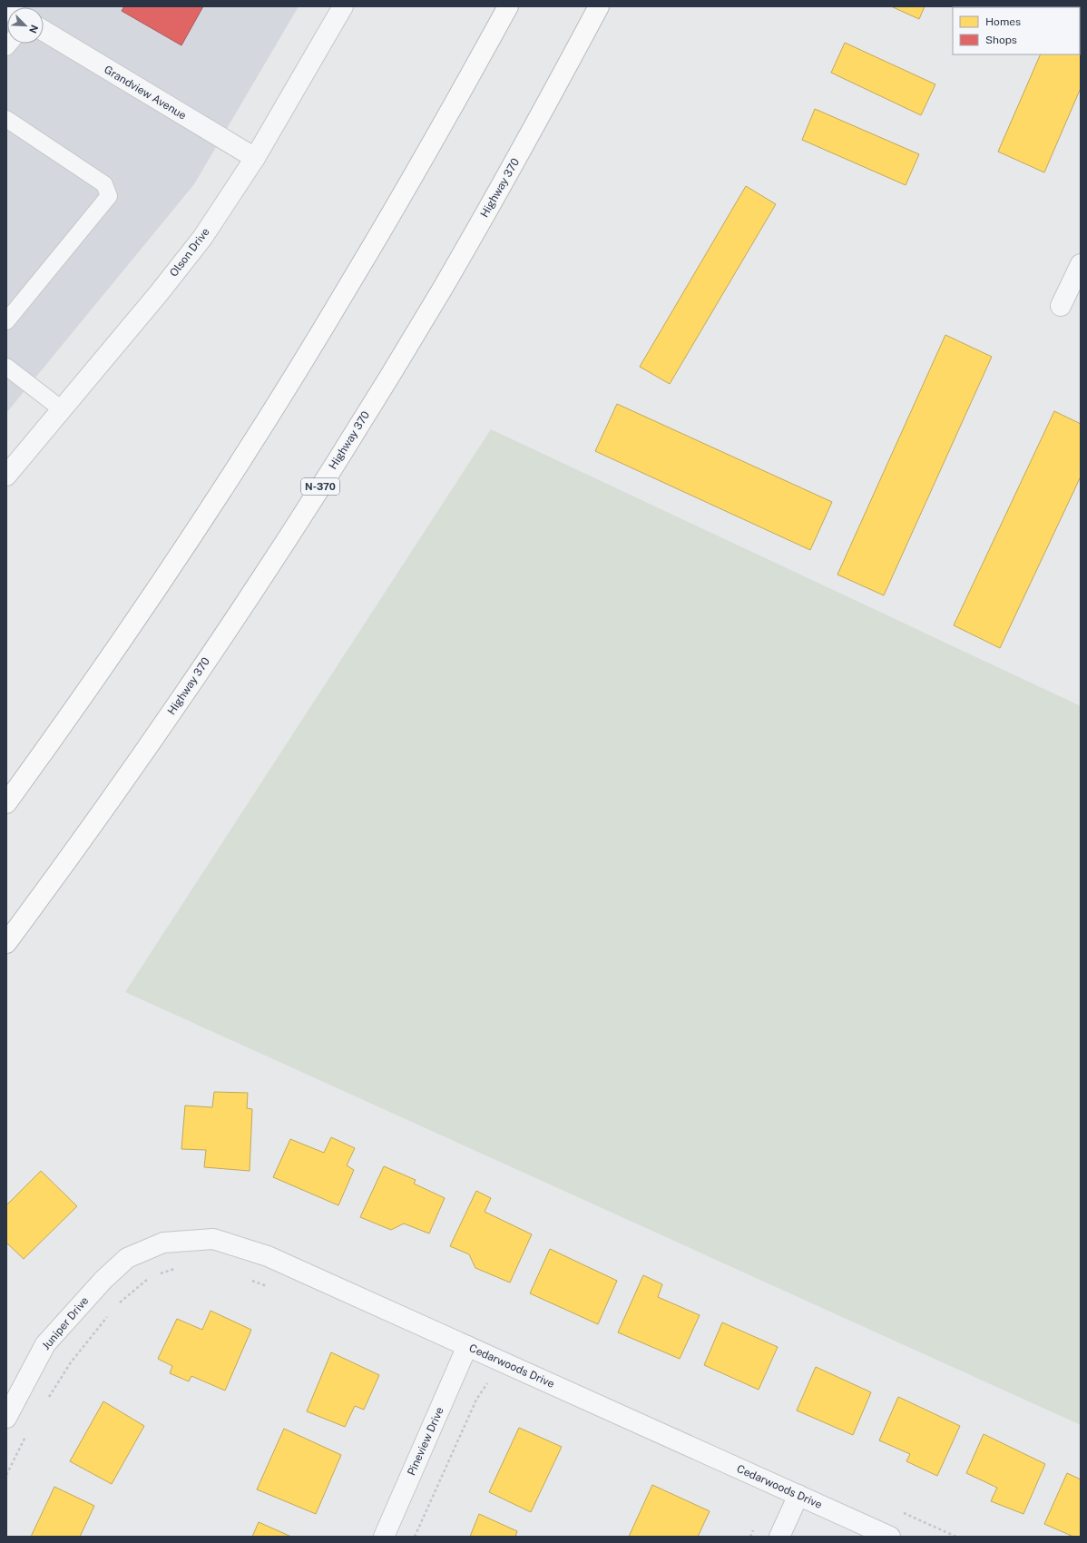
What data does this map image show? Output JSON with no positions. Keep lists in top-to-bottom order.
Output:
{
  "streets": {
    "highway": ["Highway 370", "N-370"],
    "street": [
      "Grandview Avenue",
      "Olson Drive",
      "Juniper Drive",
      "Cedarwoods Drive",
      "Pineview Drive"
    ]
  },
  "crossings": [
    ["Grandview Avenue", "Olson Drive"],
    ["Juniper Drive", "Cedarwoods Drive"],
    ["Cedarwoods Drive", "Pineview Drive"]
  ],
  "legend": ["Homes", "Shops"],
  "north": "bottom right"
}
